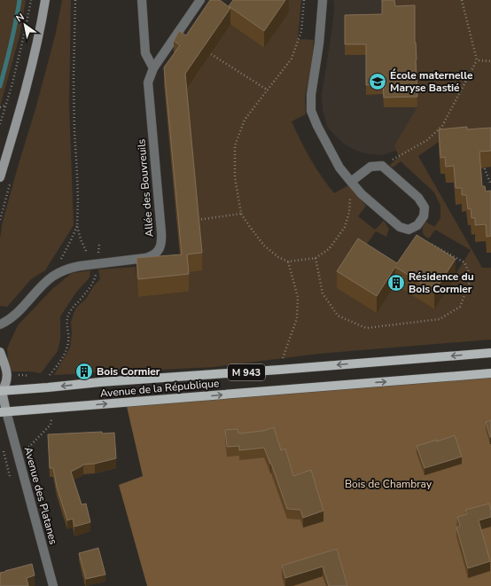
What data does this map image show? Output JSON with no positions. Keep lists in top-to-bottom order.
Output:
{
  "streets": {
    "main road": ["M 943", "Avenue de la République"],
    "street": ["Allée des Bouvreuils", "Avenue des Platanes"]
  },
  "crossings": [
    ["Avenue de la République", "Avenue des Platanes"]
  ],
  "parks": ["Bois de Chambray"],
  "places": {
    "school or university": ["École maternelle Maryse Bastié"],
    "building": ["Résidence du Bois Cormier", "Bois Cormier"]
  },
  "north": "top left"
}
